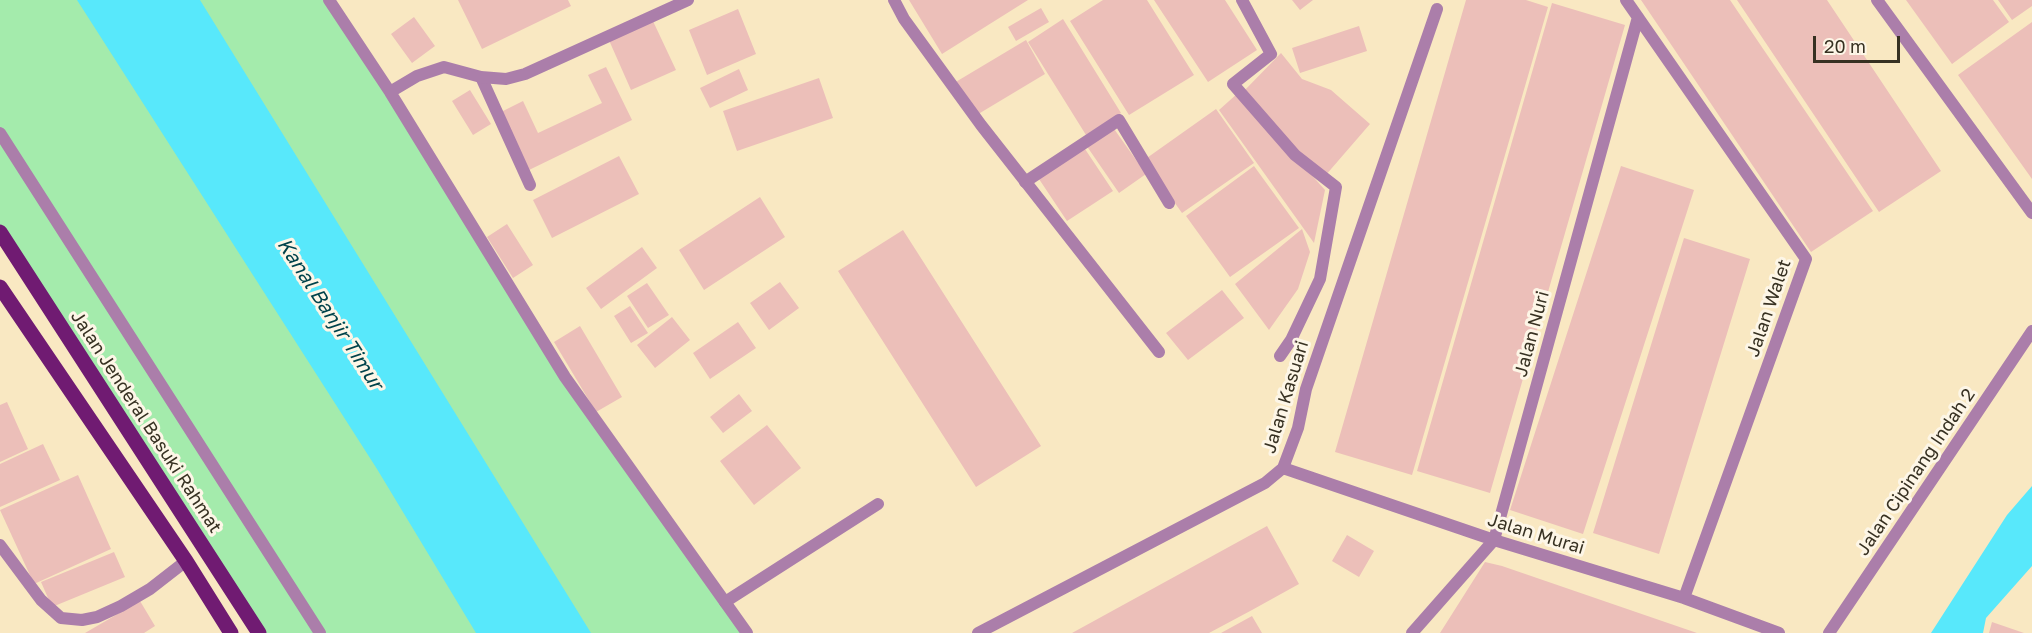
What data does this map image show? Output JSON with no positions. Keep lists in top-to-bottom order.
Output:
{
  "streets": {
    "main road": ["Jalan Jenderal Basuki Rahmat"],
    "street": [
      "Jalan Walet",
      "Jalan Nuri",
      "Jalan Kasuari",
      "Jalan Cipinang Indah 2",
      "Jalan Murai"
    ]
  },
  "crossings": [
    ["Jalan Walet", "Jalan Nuri"],
    ["Jalan Walet", "Jalan Murai"],
    ["Jalan Nuri", "Jalan Murai"],
    ["Jalan Kasuari", "Jalan Murai"]
  ],
  "water": ["Kanal Banjir Timur"],
  "scale_bar": "20 m"
}
